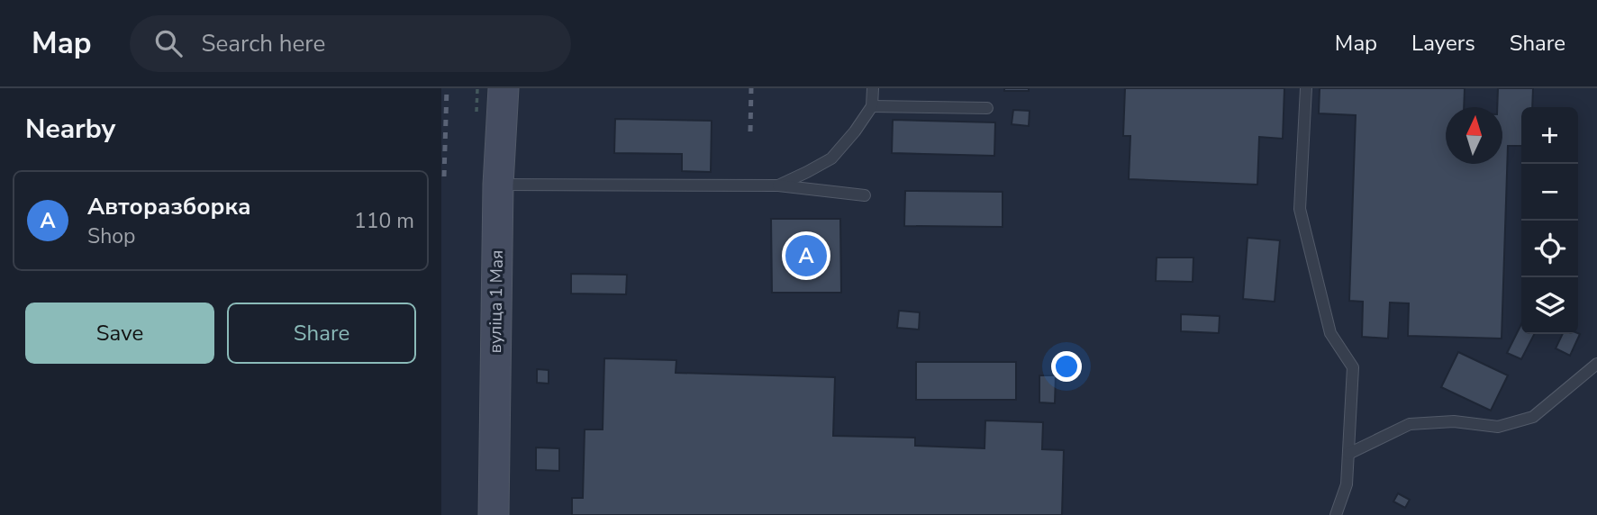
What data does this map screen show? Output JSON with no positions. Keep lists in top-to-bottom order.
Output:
{
  "streets": {
    "street": ["вуліца 1 Мая"]
  },
  "north": "top",
  "page": {
    "header": "Map",
    "search": "Search here",
    "nav": ["Map", "Layers", "Share"],
    "heading": "Nearby",
    "map_buttons": ["+", "−"],
    "list": [
      {
        "mark": "A",
        "name": "Авторазборка",
        "note": "Shop",
        "value": "110 m"
      }
    ],
    "pins": "A",
    "buttons": ["Save", "Share"]
  }
}
